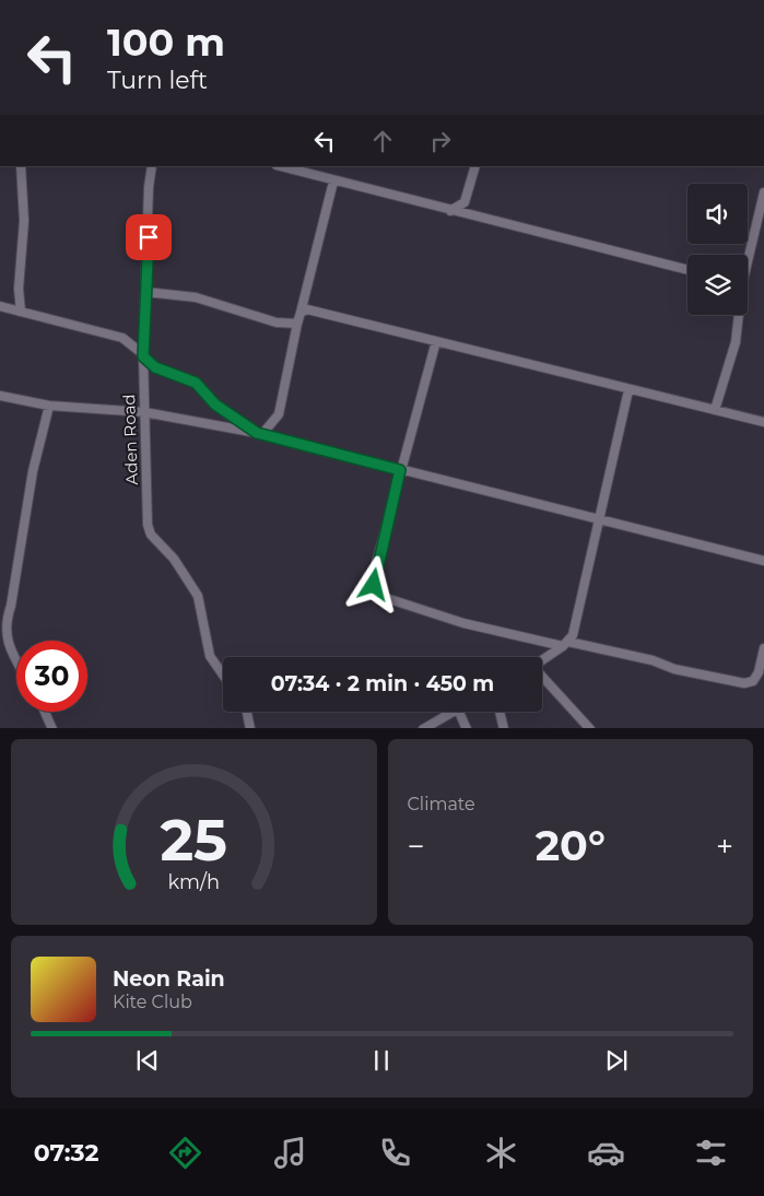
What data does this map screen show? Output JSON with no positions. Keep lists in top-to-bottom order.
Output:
{
  "streets": {
    "street": ["Aden Road"]
  },
  "page": {
    "turn": ["100 m", "Turn left"],
    "limit": "30",
    "trip": "07:34 · 2 min · 450 m",
    "tile": "Climate",
    "heat": ["−", "20°", "+"],
    "song": ["Neon Rain", "Kite Club"],
    "tabs": "07:32",
    "gauge": ["25", "km/h"]
  }
}
